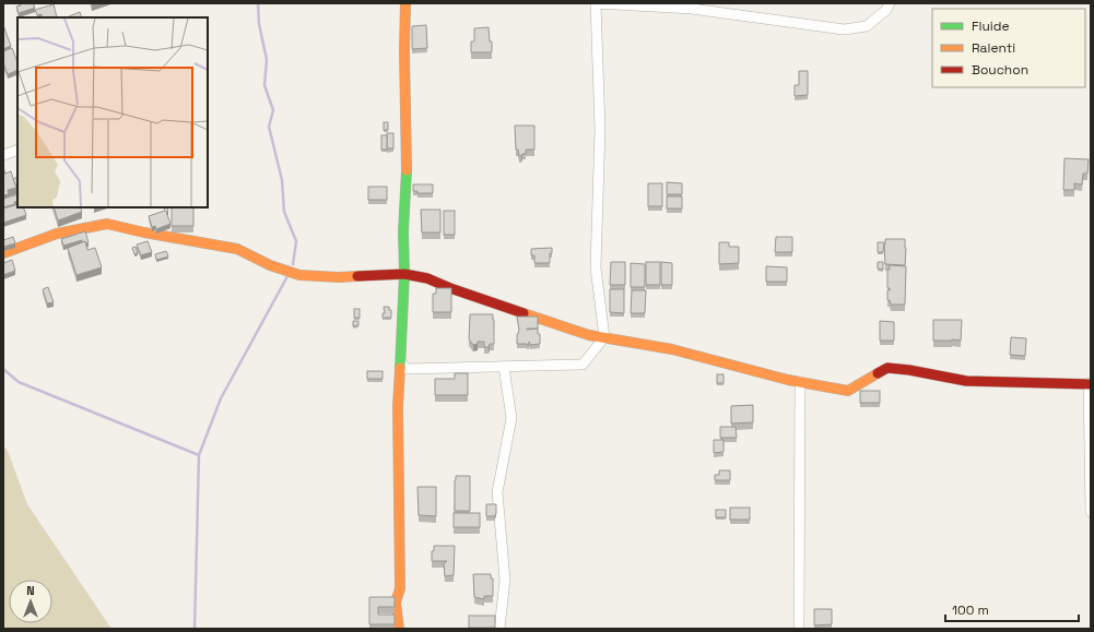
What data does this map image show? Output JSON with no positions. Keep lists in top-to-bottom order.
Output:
{
  "legend": ["Fluide", "Ralenti", "Bouchon"],
  "scale_bar": "100 m",
  "north": "top"
}
